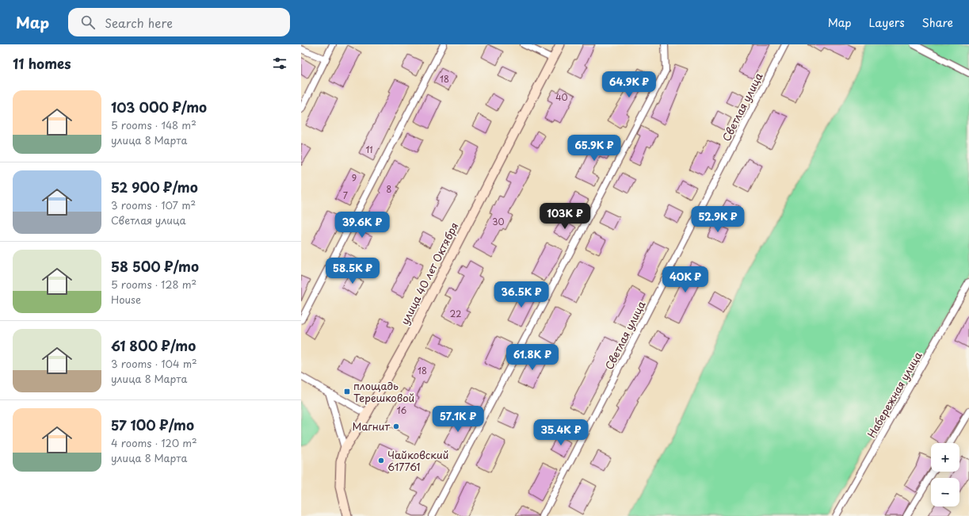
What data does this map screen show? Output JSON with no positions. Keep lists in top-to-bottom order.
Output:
{
  "streets": {
    "main road": ["улица 40 лет Октября"],
    "street": ["Светлая улица", "Набережная улица"]
  },
  "places": {
    "transit": ["площадь Терешковой"],
    "other": ["Магнит", "Чайковский 617761"]
  },
  "house_numbers": [
    "18",
    "40",
    "11",
    "9",
    "8",
    "7",
    "30",
    "22",
    "18",
    "16"
  ],
  "page": {
    "header": "Map",
    "search": "Search here",
    "nav": ["Map", "Layers", "Share"],
    "heading": "11 homes",
    "price": [
      "64.9K ₽",
      "65.9K ₽",
      "103K ₽",
      "52.9K ₽",
      "39.6K ₽",
      "58.5K ₽",
      "40K ₽",
      "36.5K ₽",
      "61.8K ₽",
      "57.1K ₽",
      "35.4K ₽"
    ],
    "list": [
      {
        "name": "103 000 ₽/mo",
        "note": "5 rooms · 148 m² · улица 8 Марта"
      },
      {
        "name": "52 900 ₽/mo",
        "note": "3 rooms · 107 m² · Светлая улица"
      },
      {
        "name": "58 500 ₽/mo",
        "note": "5 rooms · 128 m² · House"
      },
      {
        "name": "61 800 ₽/mo",
        "note": "3 rooms · 104 m² · улица 8 Марта"
      },
      {
        "name": "57 100 ₽/mo",
        "note": "4 rooms · 120 m² · улица 8 Марта"
      }
    ],
    "map_buttons": ["+", "−"]
  }
}
